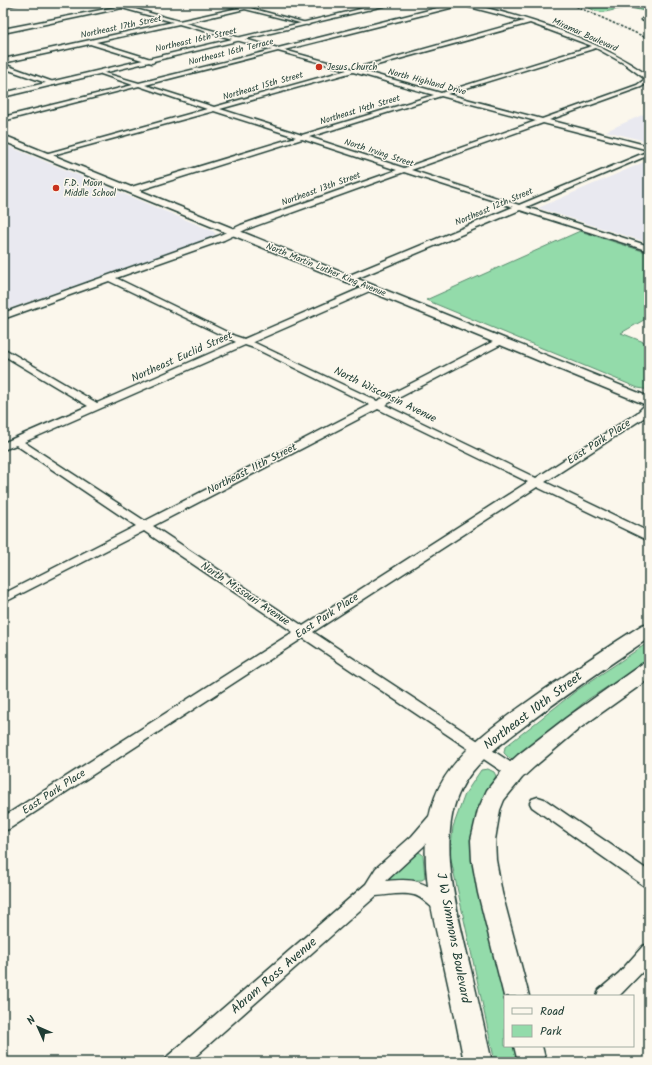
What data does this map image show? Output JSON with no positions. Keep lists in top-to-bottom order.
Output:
{
  "streets": {
    "main road": ["North Martin Luther King Avenue", "Northeast 10th Street", "J W Simmons Boulevard"],
    "street": [
      "Northeast 17th Street",
      "Miramar Boulevard",
      "Northeast 16th Street",
      "Northeast 16th Terrace",
      "North Highland Drive",
      "Northeast 15th Street",
      "Northeast 14th Street",
      "North Irving Street",
      "Northeast 13th Street",
      "Northeast 12th Street",
      "Northeast Euclid Street",
      "North Wisconsin Avenue",
      "East Park Place",
      "Northeast 11th Street",
      "North Missouri Avenue",
      "Abram Ross Avenue"
    ]
  },
  "crossings": [
    ["Northeast 17th Street", "North Highland Drive"],
    ["Miramar Boulevard", "Northeast 16th Terrace"],
    ["Miramar Boulevard", "Northeast 15th Street"],
    ["Miramar Boulevard", "Northeast 14th Street"],
    ["Miramar Boulevard", "Northeast 13th Street"],
    ["Northeast 16th Street", "North Highland Drive"],
    ["Northeast 16th Street", "North Irving Street"],
    ["Northeast 16th Terrace", "North Highland Drive"],
    ["Northeast 16th Terrace", "North Irving Street"],
    ["North Highland Drive", "Northeast 15th Street"],
    ["North Highland Drive", "Northeast 14th Street"],
    ["North Highland Drive", "Northeast 13th Street"],
    ["Northeast 15th Street", "North Irving Street"],
    ["Northeast 15th Street", "North Martin Luther King Avenue"],
    ["Northeast 14th Street", "North Irving Street"],
    ["Northeast 14th Street", "North Martin Luther King Avenue"],
    ["North Irving Street", "Northeast 13th Street"],
    ["North Irving Street", "Northeast 12th Street"],
    ["Northeast 13th Street", "North Martin Luther King Avenue"],
    ["Northeast 13th Street", "North Wisconsin Avenue"],
    ["Northeast 12th Street", "North Martin Luther King Avenue"],
    ["North Martin Luther King Avenue", "Northeast Euclid Street"],
    ["North Martin Luther King Avenue", "Northeast 11th Street"],
    ["Northeast Euclid Street", "North Wisconsin Avenue"],
    ["Northeast Euclid Street", "North Missouri Avenue"],
    ["North Wisconsin Avenue", "East Park Place"],
    ["North Wisconsin Avenue", "Northeast 11th Street"],
    ["East Park Place", "North Missouri Avenue"],
    ["Northeast 11th Street", "North Missouri Avenue"],
    ["North Missouri Avenue", "Northeast 10th Street"],
    ["Northeast 10th Street", "J W Simmons Boulevard"],
    ["Northeast 10th Street", "Abram Ross Avenue"],
    ["J W Simmons Boulevard", "Abram Ross Avenue"]
  ],
  "places": ["Jesus Church", "F.D. Moon Middle School"],
  "legend": ["Road", "Park"],
  "north": "top left"
}
